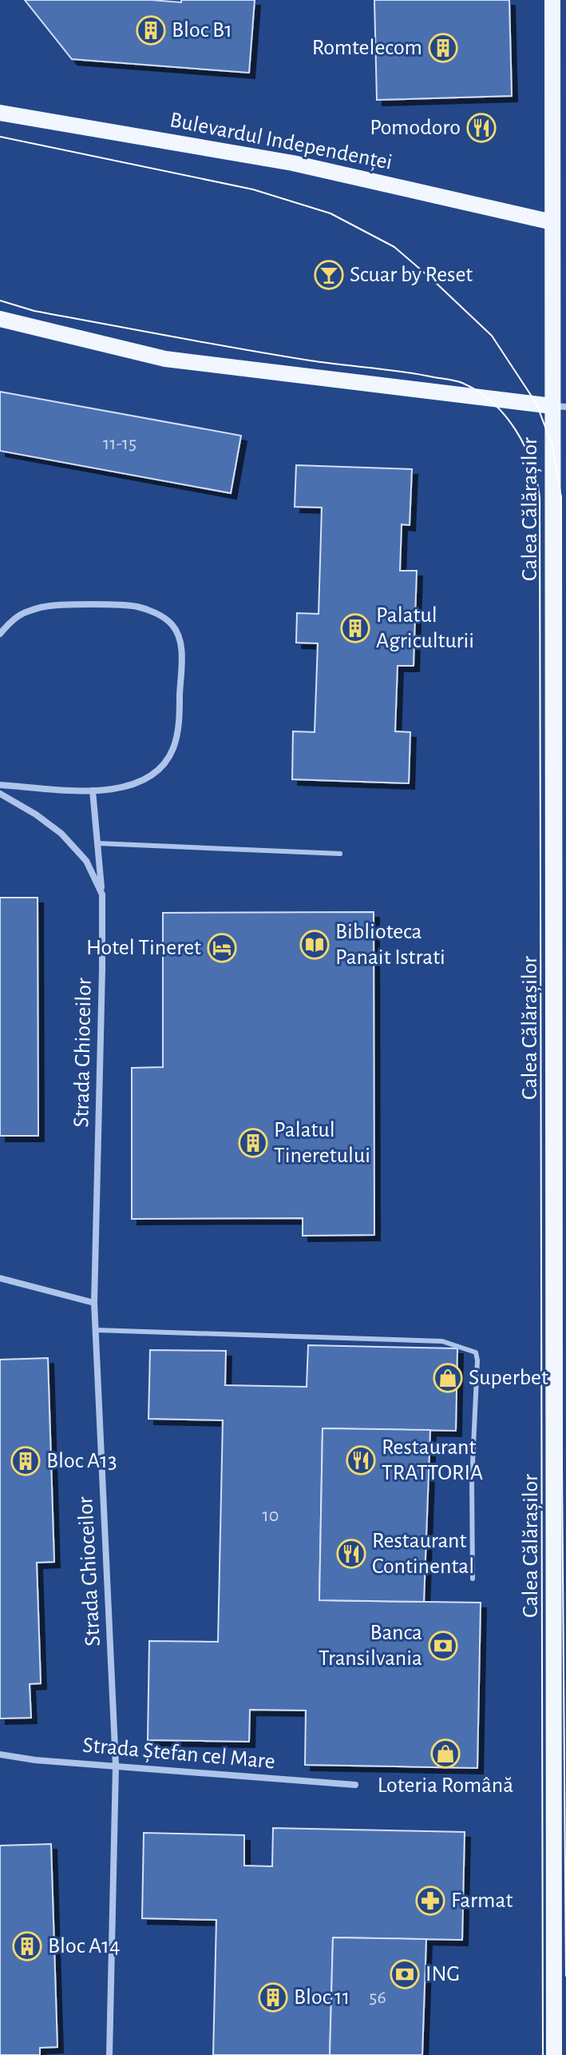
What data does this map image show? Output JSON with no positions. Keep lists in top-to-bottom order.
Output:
{
  "streets": {
    "main road": ["Bulevardul Independenței", "Calea Călărașilor"],
    "street": ["Strada Ghioceilor", "Strada Ștefan cel Mare"]
  },
  "crossings": [
    ["Bulevardul Independenței", "Calea Călărașilor"],
    ["Strada Ghioceilor", "Strada Ștefan cel Mare"]
  ],
  "places": {
    "building": [
      "Bloc B1",
      "Romtelecom",
      "Palatul Agriculturii",
      "Palatul Tineretului",
      "Bloc A13",
      "Bloc A14",
      "Bloc 11"
    ],
    "restaurant": ["Pomodoro", "Restaurant TRATTORIA", "Restaurant Continental"],
    "bar": ["Scuar by Reset"],
    "library": ["Biblioteca Panait Istrati"],
    "hotel": ["Hotel Tineret"],
    "shop": ["Superbet", "Loteria Română"],
    "bank": ["Banca Transilvania", "ING"],
    "pharmacy": ["Farmat"]
  },
  "house_numbers": ["11-15", "10", "56"]
}
